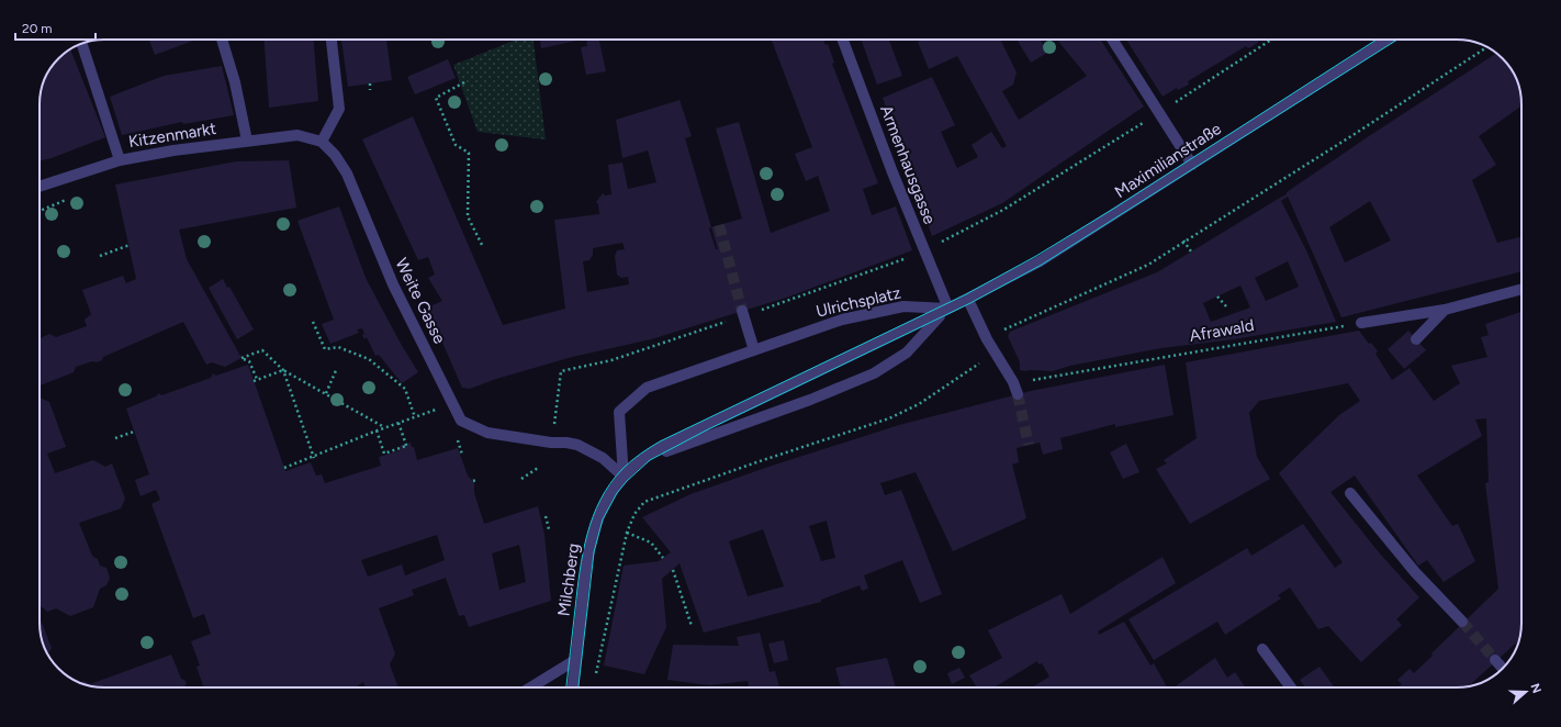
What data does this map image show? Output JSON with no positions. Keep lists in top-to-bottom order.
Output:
{
  "streets": {
    "street": [
      "Kitzenmarkt",
      "Maximilianstraße",
      "Armenhausgasse",
      "Weite Gasse",
      "Ulrichsplatz",
      "Milchberg"
    ],
    "path": ["Afrawald"]
  },
  "crossings": [
    ["Kitzenmarkt", "Weite Gasse"],
    ["Maximilianstraße", "Armenhausgasse"],
    ["Maximilianstraße", "Ulrichsplatz"],
    ["Armenhausgasse", "Ulrichsplatz"],
    ["Weite Gasse", "Ulrichsplatz"],
    ["Weite Gasse", "Milchberg"],
    ["Ulrichsplatz", "Milchberg"]
  ],
  "scale_bar": "20 m",
  "north": "right"
}
